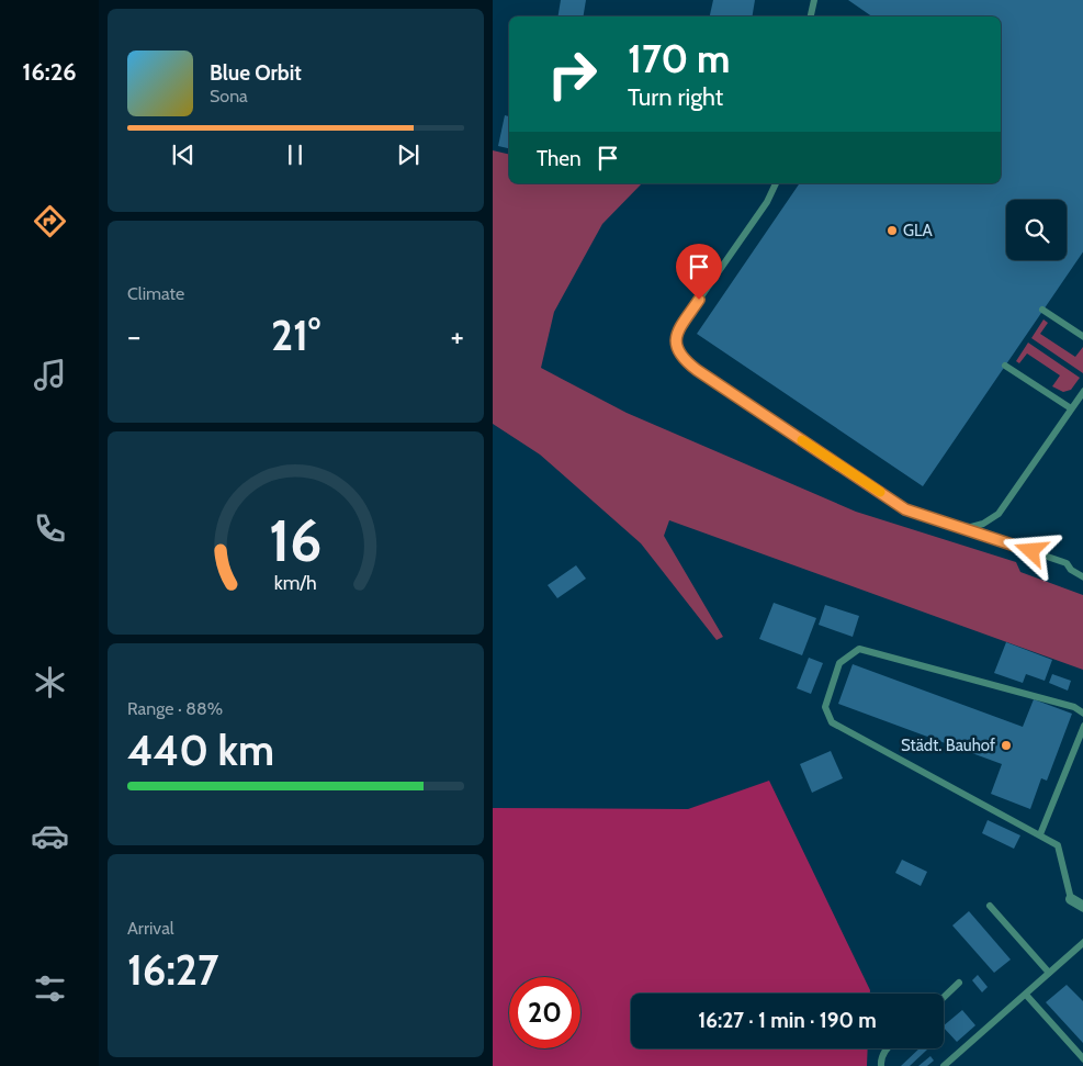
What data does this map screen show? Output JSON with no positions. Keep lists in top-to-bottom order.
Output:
{
  "places": ["GLA", "Städt. Bauhof"],
  "page": {
    "tabs": "16:26",
    "turn": ["170 m", "Turn right"],
    "song": ["Blue Orbit", "Sona"],
    "then": "Then",
    "tile": [
      "Climate",
      ["Range · 88%", "440 km"],
      ["Arrival", "16:27"]
    ],
    "heat": ["−", "21°", "+"],
    "limit": "20",
    "trip": "16:27 · 1 min · 190 m",
    "gauge": ["16", "km/h"]
  }
}
